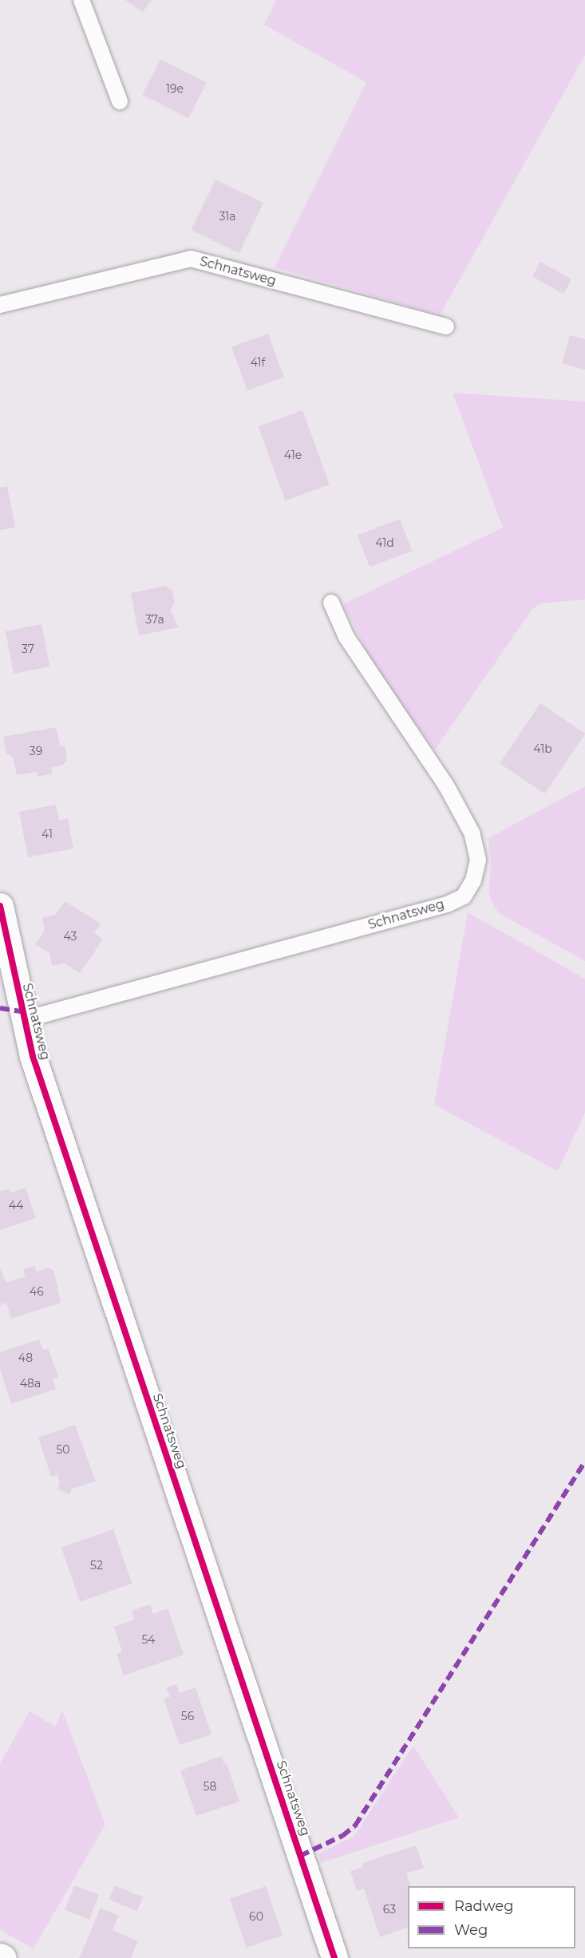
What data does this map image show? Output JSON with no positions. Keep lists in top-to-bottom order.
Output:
{
  "streets": {
    "street": ["Schnatsweg"]
  },
  "house_numbers": [
    "19e",
    "31a",
    "41f",
    "41e",
    "41d",
    "37a",
    "37",
    "41b",
    "39",
    "41",
    "43",
    "44",
    "46",
    "48",
    "48a",
    "50",
    "52",
    "54",
    "56",
    "58",
    "63",
    "60"
  ],
  "legend": ["Radweg", "Weg"]
}
